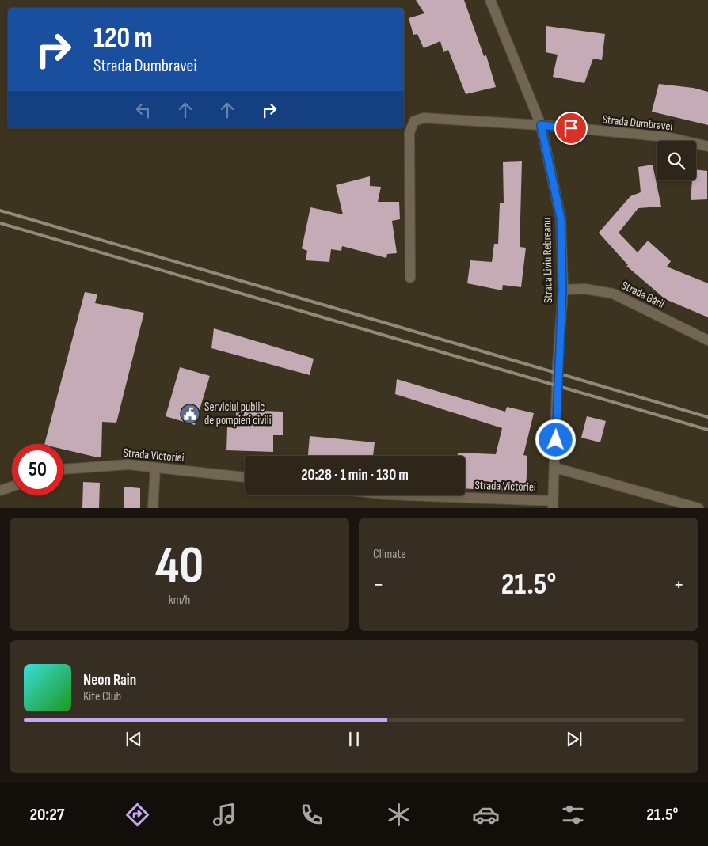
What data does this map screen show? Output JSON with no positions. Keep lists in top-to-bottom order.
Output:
{
  "streets": {
    "street": [
      "Strada Dumbravei",
      "Strada Liviu Rebreanu",
      "Strada Gării",
      "Strada Victoriei"
    ]
  },
  "crossings": [
    ["Strada Dumbravei", "Strada Liviu Rebreanu"],
    ["Strada Liviu Rebreanu", "Strada Gării"],
    ["Strada Liviu Rebreanu", "Strada Victoriei"]
  ],
  "places": {
    "public building": ["Serviciul public de pompieri civili"]
  },
  "page": {
    "turn": ["120 m", "Strada Dumbravei"],
    "limit": "50",
    "trip": "20:28 · 1 min · 130 m",
    "tile": [
      ["40", "km/h"],
      "Climate"
    ],
    "heat": ["−", "21.5°", "+"],
    "song": ["Neon Rain", "Kite Club"],
    "tabs": ["20:27", "21.5°"]
  }
}
